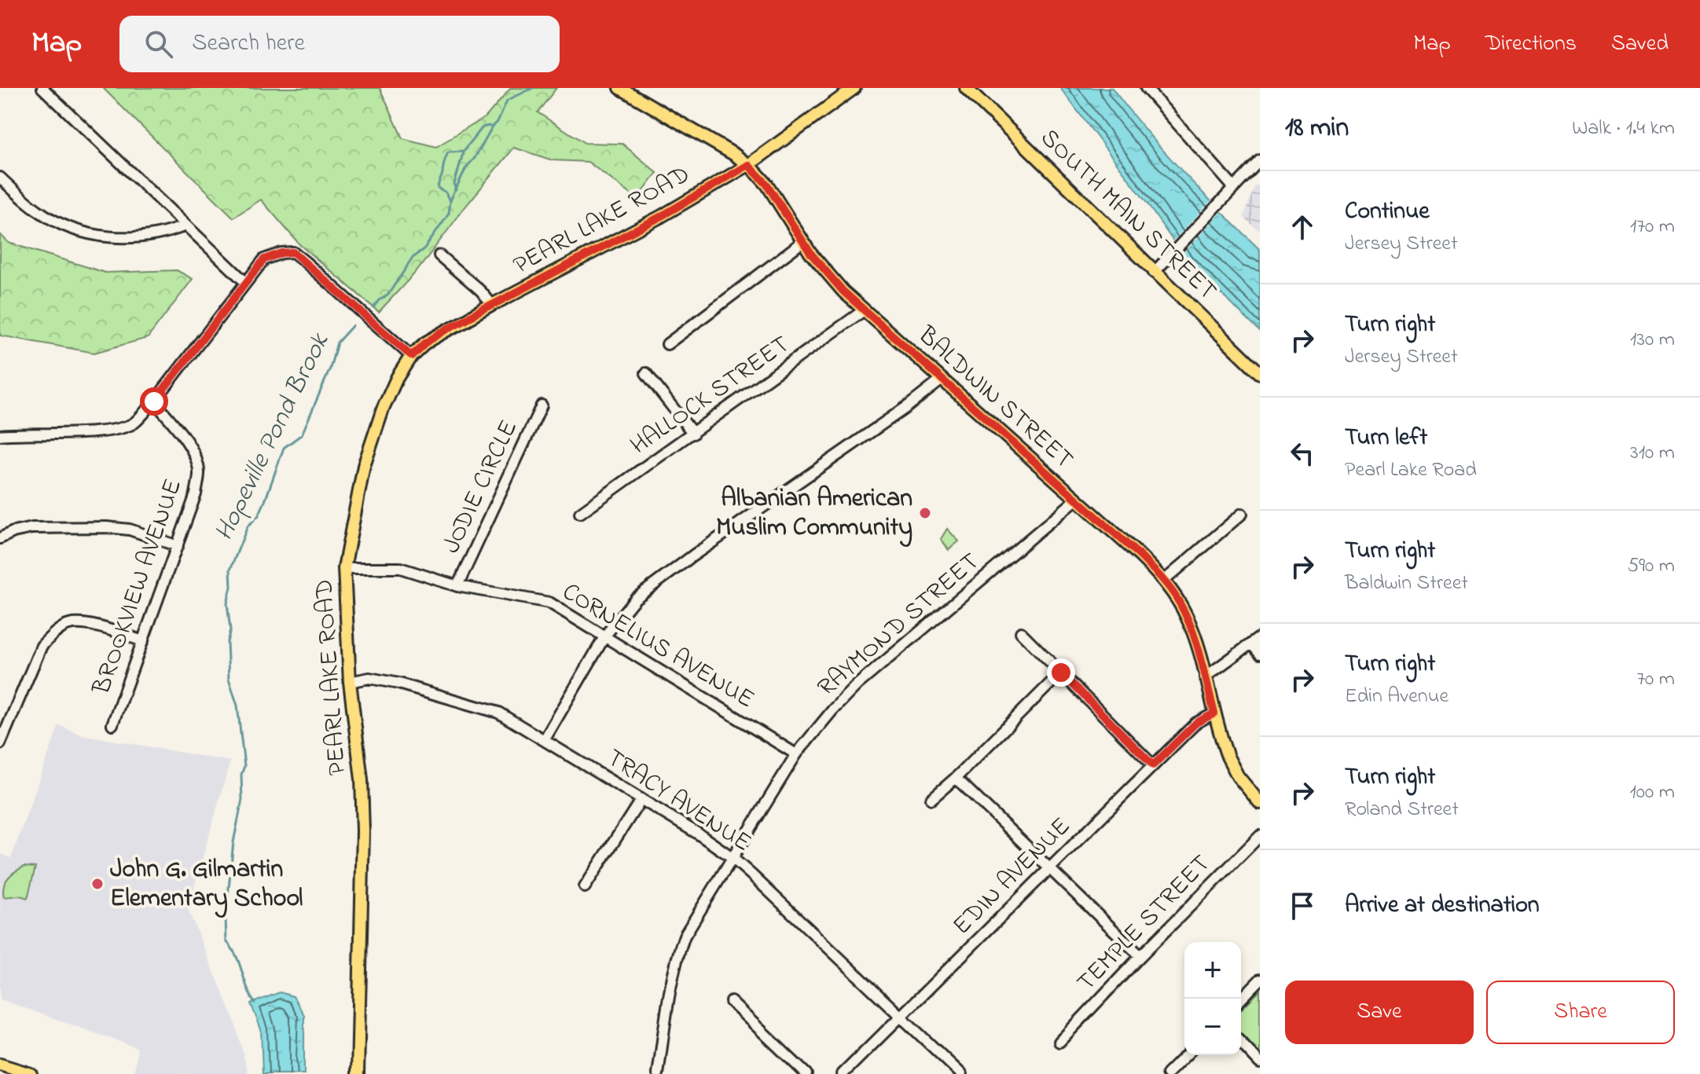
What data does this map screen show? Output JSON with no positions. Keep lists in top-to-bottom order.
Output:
{
  "streets": {
    "main road": ["SOUTH MAIN STREET", "PEARL LAKE ROAD", "BALDWIN STREET"],
    "street": [
      "HALLOCK STREET",
      "JODIE CIRCLE",
      "BROOKVIEW AVENUE",
      "RAYMOND STREET",
      "CORNELIUS AVENUE",
      "TRACY AVENUE",
      "EDIN AVENUE",
      "TEMPLE STREET"
    ]
  },
  "crossings": [
    ["PEARL LAKE ROAD", "BALDWIN STREET"],
    ["PEARL LAKE ROAD", "CORNELIUS AVENUE"],
    ["PEARL LAKE ROAD", "TRACY AVENUE"],
    ["HALLOCK STREET", "BALDWIN STREET"],
    ["BALDWIN STREET", "RAYMOND STREET"],
    ["BALDWIN STREET", "EDIN AVENUE"],
    ["JODIE CIRCLE", "CORNELIUS AVENUE"],
    ["RAYMOND STREET", "CORNELIUS AVENUE"],
    ["RAYMOND STREET", "TRACY AVENUE"],
    ["TRACY AVENUE", "EDIN AVENUE"]
  ],
  "water": ["Hopeville Pond Brook"],
  "places": ["Albanian American Muslim Community", "John G. Gilmartin Elementary School"],
  "page": {
    "header": "Map",
    "search": "Search here",
    "nav": ["Map", "Directions", "Saved"],
    "heading": ["18 min", "Walk · 1.4 km"],
    "list": [
      ["Continue", "Jersey Street", "170 m"],
      ["Turn right", "Jersey Street", "130 m"],
      ["Turn left", "Pearl Lake Road", "310 m"],
      ["Turn right", "Baldwin Street", "590 m"],
      ["Turn right", "Edin Avenue", "70 m"],
      ["Turn right", "Roland Street", "100 m"],
      "Arrive at destination"
    ],
    "map_buttons": ["+", "−"],
    "buttons": ["Save", "Share"]
  }
}
